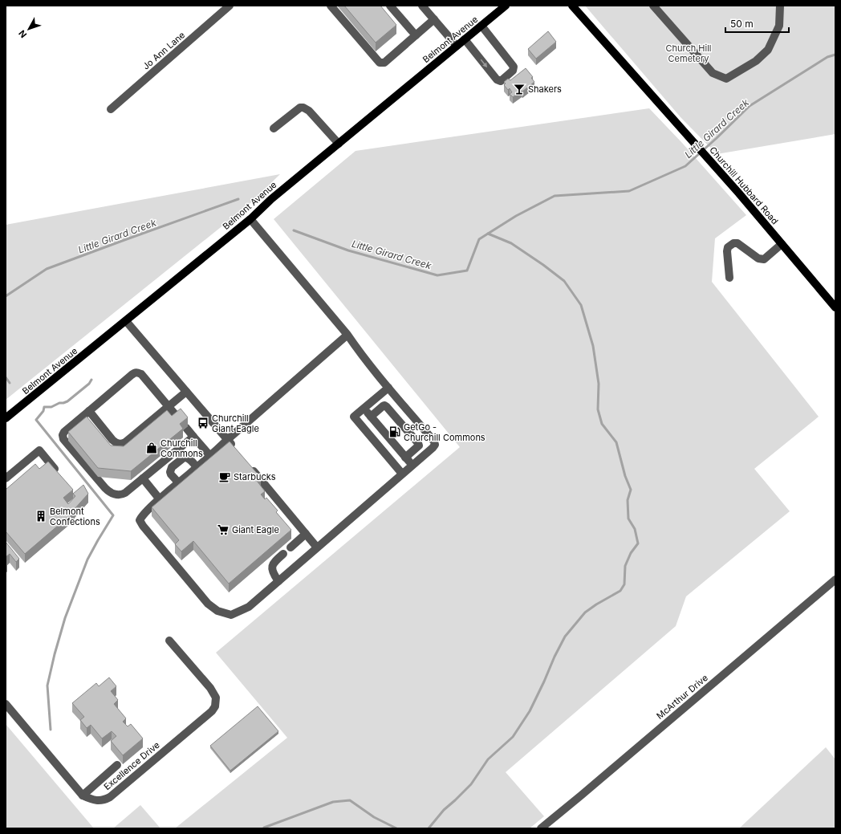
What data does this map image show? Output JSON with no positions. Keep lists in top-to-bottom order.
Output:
{
  "streets": {
    "main road": ["Belmont Avenue", "Churchill Hubbard Road"],
    "street": ["Jo Ann Lane", "McArthur Drive", "Excellence Drive"]
  },
  "water": ["Little Girard Creek"],
  "parks": ["Church Hill Cemetery"],
  "places": {
    "bar": ["Shakers"],
    "bus stop": ["Churchill Giant Eagle"],
    "fuel station": ["GetGo - Churchill Commons"],
    "shop": ["Churchill Commons"],
    "cafe": ["Starbucks"],
    "building": ["Belmont Confections"],
    "supermarket": ["Giant Eagle"]
  },
  "scale_bar": "50 m",
  "north": "bottom left"
}
